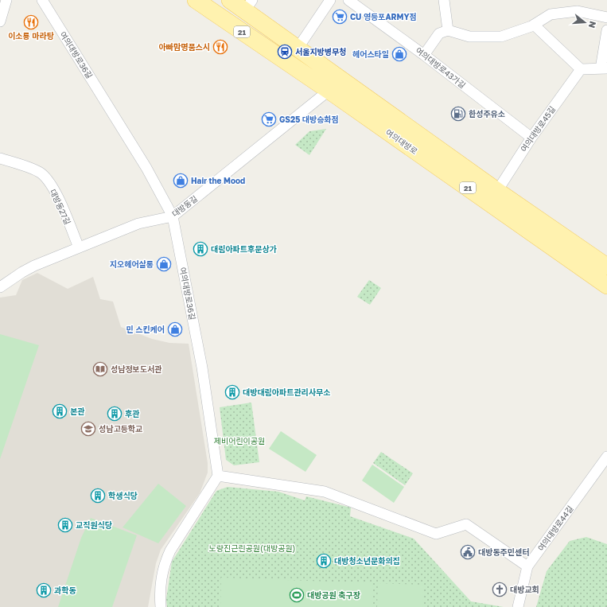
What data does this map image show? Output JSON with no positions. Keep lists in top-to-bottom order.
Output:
{
  "streets": {
    "main road": ["21", "여의대방로"],
    "street": [
      "여의대방로36길",
      "여의대방로43가길",
      "여의대방로45길",
      "대방동길",
      "대방동27길",
      "여의대방로44길"
    ]
  },
  "crossings": [
    ["여의대방로36길", "대방동길"],
    ["여의대방로43가길", "여의대방로45길"],
    ["여의대방로45길", "여의대방로"],
    ["여의대방로", "대방동길"],
    ["대방동길", "대방동27길"]
  ],
  "parks": ["제비어린이공원", "노량진근린공원(대방공원)"],
  "places": {
    "supermarket": ["CU 영등포ARMY점", "GS25 대방승화점"],
    "restaurant": ["이소룡 마라탕", "아빠맘명품스시"],
    "station": ["서울지방병무청"],
    "shop": [
      "헤어스타일",
      "Hair the Mood",
      "지오헤어살롱",
      "민 스킨케어"
    ],
    "fuel station": ["한성주유소"],
    "building": [
      "대림아파트후문상가",
      "대방대림아파트관리사무소",
      "본관",
      "후관",
      "학생식당",
      "교직원식당",
      "대방청소년문화의집",
      "과학동"
    ],
    "library": ["성남정보도서관"],
    "school or university": ["성남고등학교"],
    "public building": ["대방동주민센터"],
    "church": ["대방교회"],
    "sports": ["대방공원 축구장"]
  },
  "north": "right"
}
